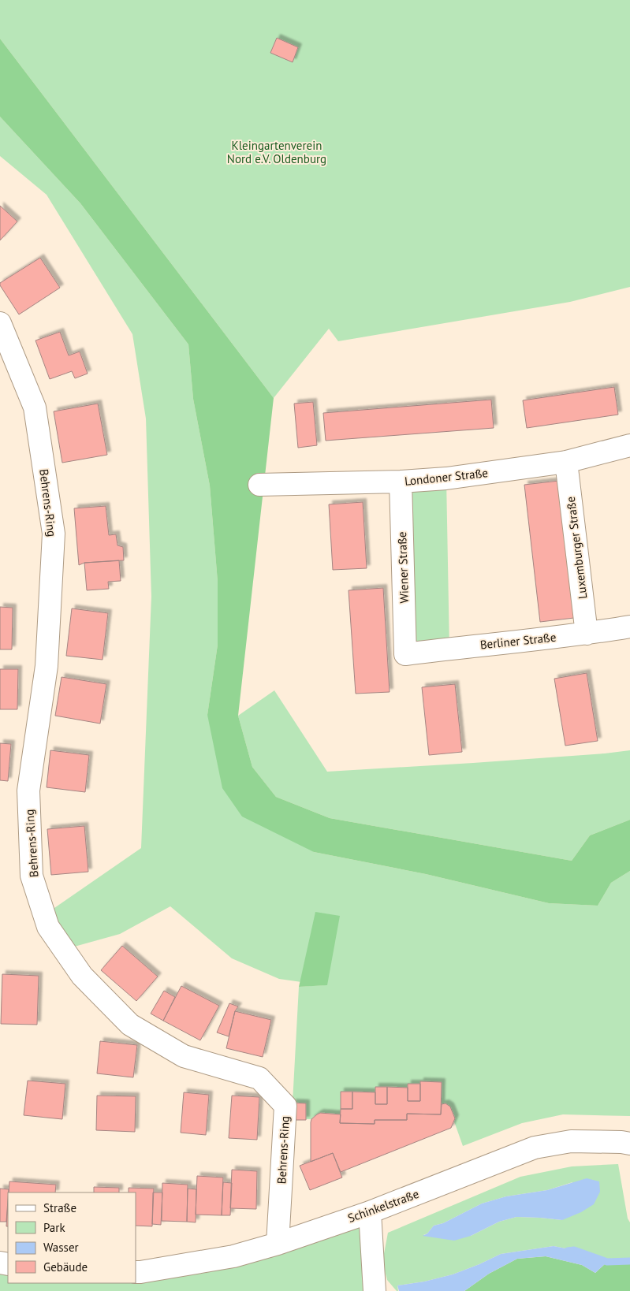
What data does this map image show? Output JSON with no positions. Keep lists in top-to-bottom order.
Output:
{
  "streets": {
    "street": [
      "Londoner Straße",
      "Behrens-Ring",
      "Luxemburger Straße",
      "Wiener Straße",
      "Berliner Straße",
      "Schinkelstraße"
    ]
  },
  "crossings": [
    ["Londoner Straße", "Luxemburger Straße"],
    ["Londoner Straße", "Wiener Straße"],
    ["Behrens-Ring", "Schinkelstraße"],
    ["Luxemburger Straße", "Berliner Straße"],
    ["Wiener Straße", "Berliner Straße"]
  ],
  "parks": ["Kleingartenverein Nord e.V. Oldenburg"],
  "legend": [
    "Straße",
    "Park",
    "Wasser",
    "Gebäude"
  ]
}
